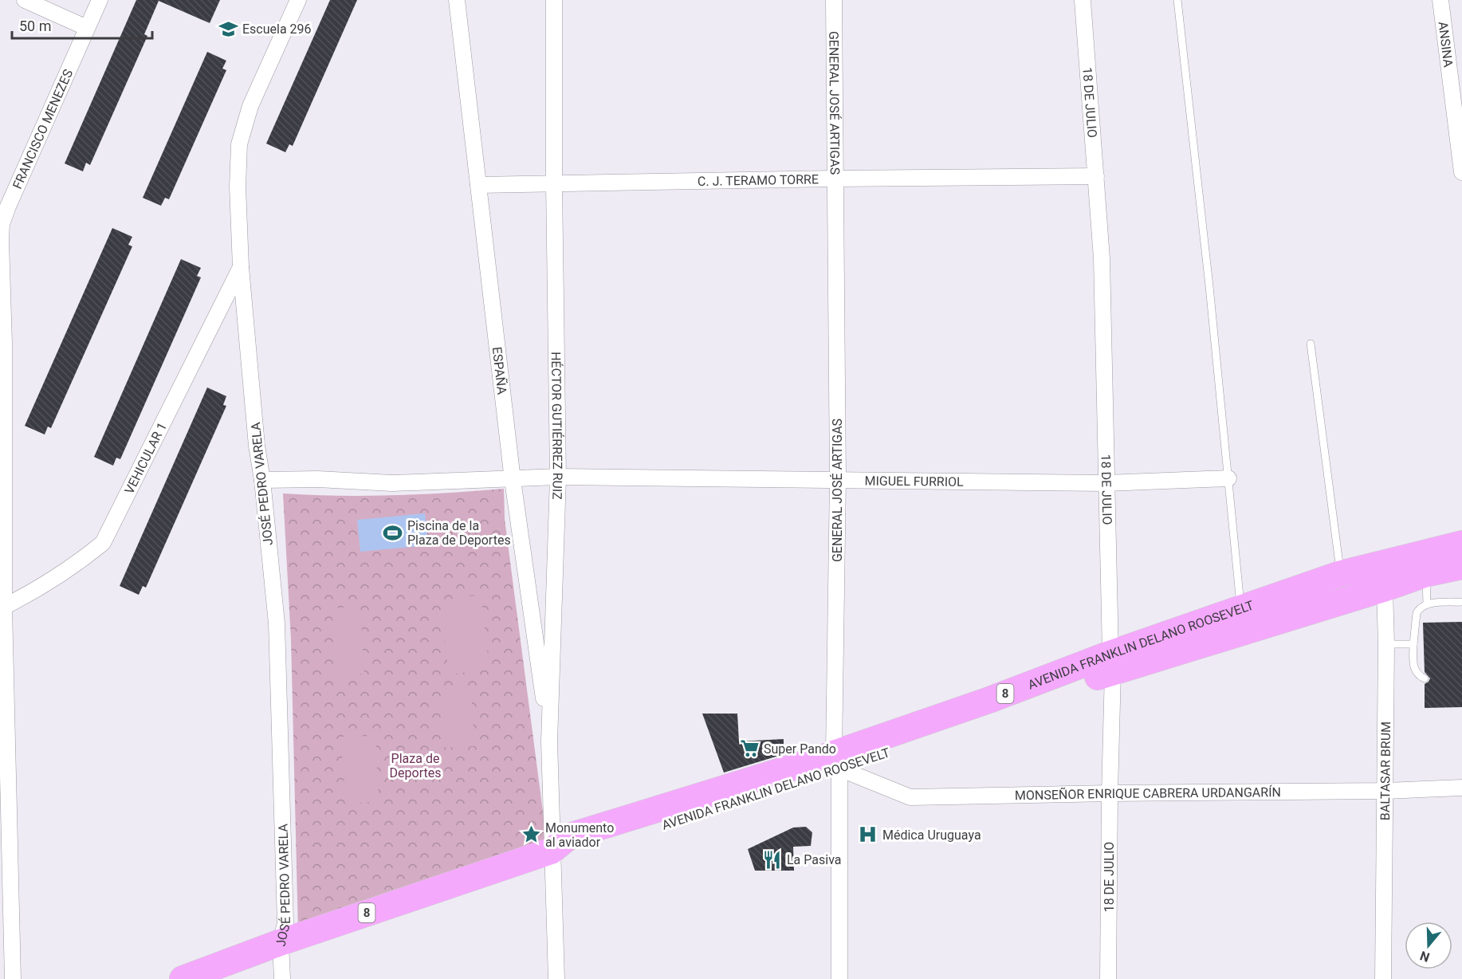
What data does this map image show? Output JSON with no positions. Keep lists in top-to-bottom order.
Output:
{
  "streets": {
    "highway": ["AVENIDA FRANKLIN DELANO ROOSEVELT", "8"],
    "street": [
      "ANSINA",
      "GENERAL JOSÉ ARTIGAS",
      "18 DE JULIO",
      "FRANCISCO MENEZES",
      "C. J. TERAMO TORRE",
      "ESPAÑA",
      "HÉCTOR GUTIÉRREZ RUIZ",
      "VEHICULAR 1",
      "MIGUEL FURRIOL",
      "JOSÉ PEDRO VARELA",
      "BALTASAR BRUM",
      "MONSEÑOR ENRIQUE CABRERA URDANGARÍN"
    ]
  },
  "crossings": [
    ["GENERAL JOSÉ ARTIGAS", "C. J. TERAMO TORRE"],
    ["GENERAL JOSÉ ARTIGAS", "MIGUEL FURRIOL"],
    ["GENERAL JOSÉ ARTIGAS", "AVENIDA FRANKLIN DELANO ROOSEVELT"],
    ["GENERAL JOSÉ ARTIGAS", "MONSEÑOR ENRIQUE CABRERA URDANGARÍN"],
    ["18 DE JULIO", "C. J. TERAMO TORRE"],
    ["18 DE JULIO", "MIGUEL FURRIOL"],
    ["18 DE JULIO", "AVENIDA FRANKLIN DELANO ROOSEVELT"],
    ["18 DE JULIO", "MONSEÑOR ENRIQUE CABRERA URDANGARÍN"],
    ["FRANCISCO MENEZES", "VEHICULAR 1"],
    ["C. J. TERAMO TORRE", "ESPAÑA"],
    ["C. J. TERAMO TORRE", "HÉCTOR GUTIÉRREZ RUIZ"],
    ["ESPAÑA", "HÉCTOR GUTIÉRREZ RUIZ"],
    ["ESPAÑA", "MIGUEL FURRIOL"],
    ["HÉCTOR GUTIÉRREZ RUIZ", "MIGUEL FURRIOL"],
    ["HÉCTOR GUTIÉRREZ RUIZ", "AVENIDA FRANKLIN DELANO ROOSEVELT"],
    ["VEHICULAR 1", "JOSÉ PEDRO VARELA"],
    ["MIGUEL FURRIOL", "JOSÉ PEDRO VARELA"],
    ["JOSÉ PEDRO VARELA", "AVENIDA FRANKLIN DELANO ROOSEVELT"],
    ["AVENIDA FRANKLIN DELANO ROOSEVELT", "BALTASAR BRUM"],
    ["AVENIDA FRANKLIN DELANO ROOSEVELT", "MONSEÑOR ENRIQUE CABRERA URDANGARÍN"],
    ["BALTASAR BRUM", "MONSEÑOR ENRIQUE CABRERA URDANGARÍN"]
  ],
  "parks": ["Plaza de Deportes"],
  "places": {
    "school or university": ["Escuela 296"],
    "sports": ["Piscina de la Plaza de Deportes"],
    "supermarket": ["Super Pando"],
    "place": ["Monumento al aviador"],
    "hospital": ["Médica Uruguaya"],
    "restaurant": ["La Pasiva"]
  },
  "scale_bar": "50 m",
  "north": "bottom"
}
